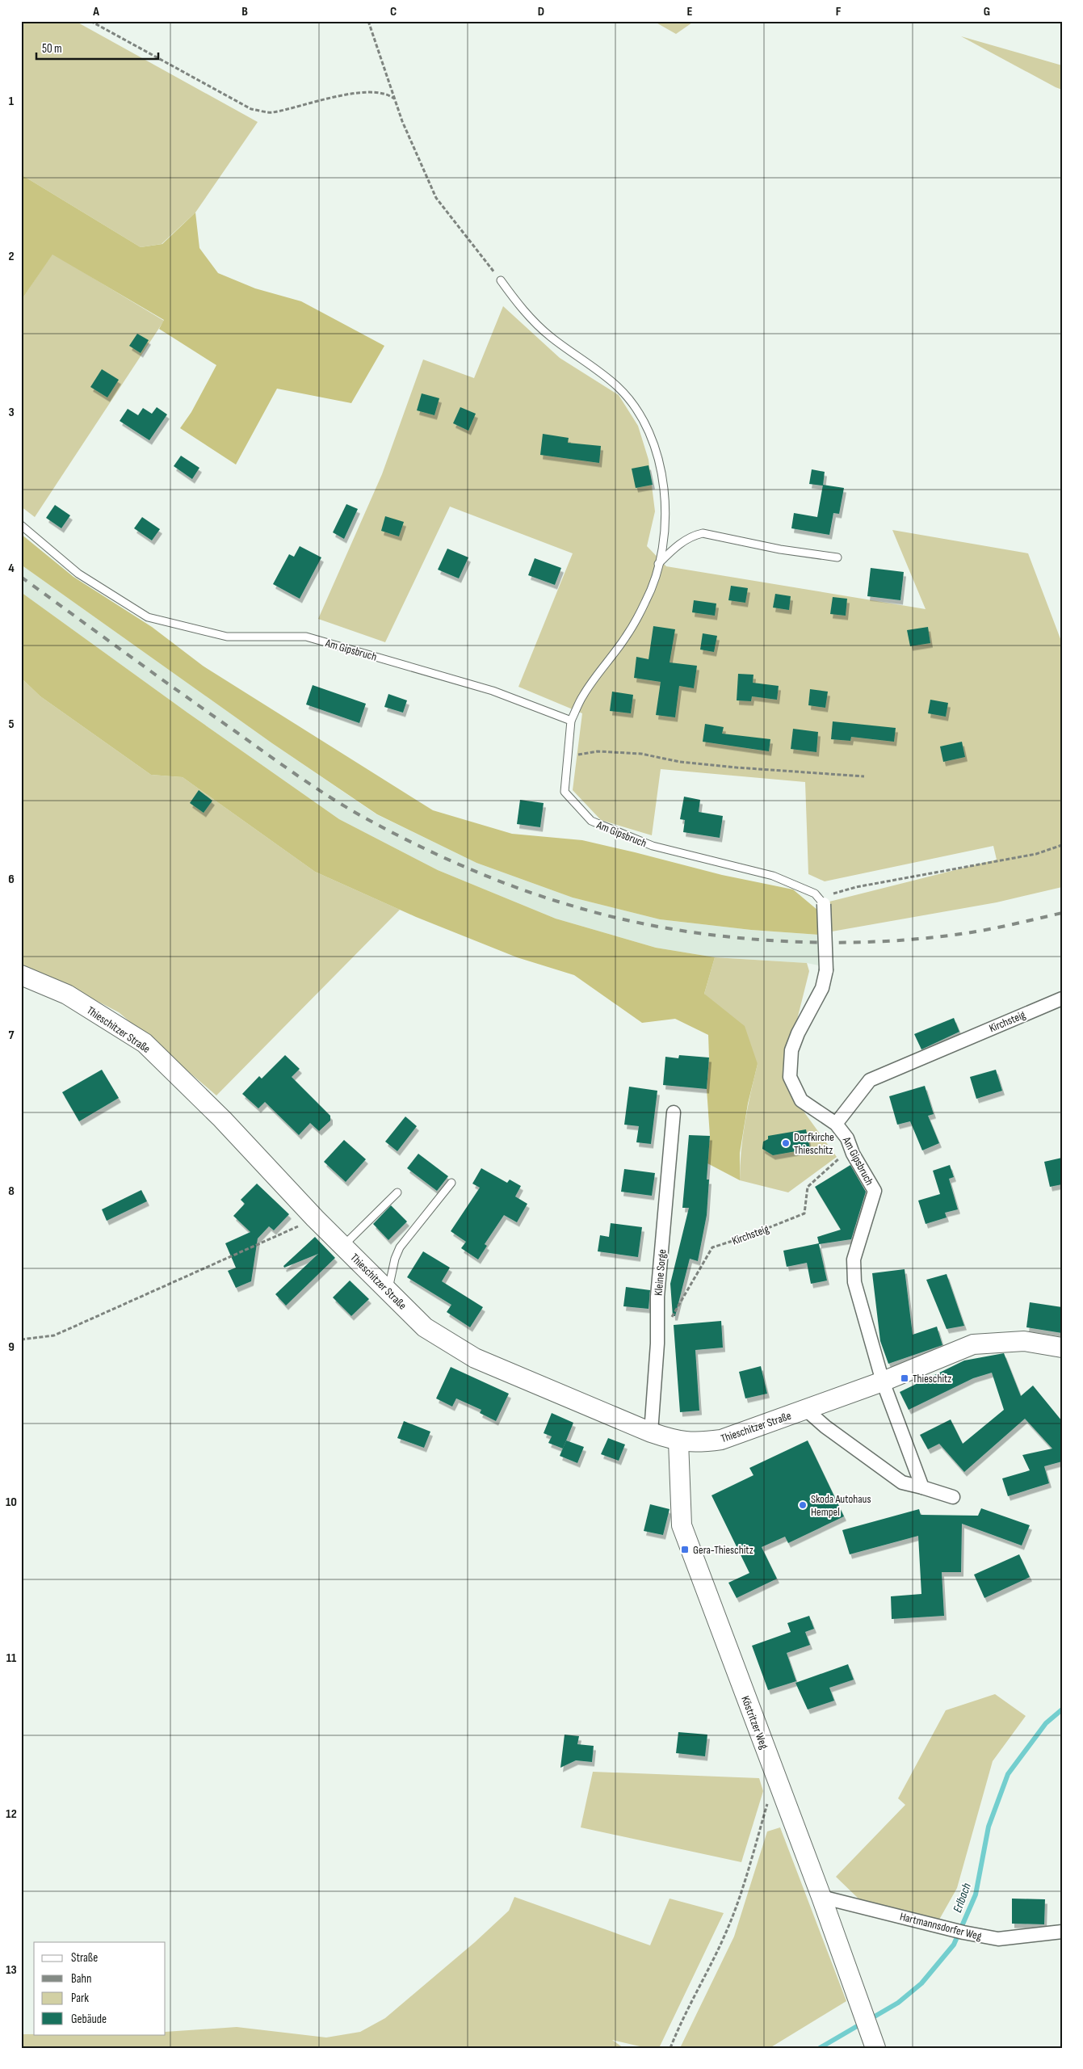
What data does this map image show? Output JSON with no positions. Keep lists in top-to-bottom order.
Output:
{
  "streets": {
    "main road": ["Thieschitzer Straße", "Köstritzer Weg"],
    "street": [
      "Am Gipsbruch",
      "Kirchsteig",
      "Kleine Sorge",
      "Hartmannsdorfer Weg"
    ]
  },
  "crossings": [
    ["Am Gipsbruch", "Kirchsteig"],
    ["Am Gipsbruch", "Thieschitzer Straße"],
    ["Kirchsteig", "Kleine Sorge"],
    ["Thieschitzer Straße", "Kleine Sorge"],
    ["Thieschitzer Straße", "Köstritzer Weg"],
    ["Köstritzer Weg", "Hartmannsdorfer Weg"]
  ],
  "water": ["Erlbach"],
  "places": {
    "other": ["Dorfkirche Thieschitz", "Skoda Autohaus Hempel"],
    "transit": ["Thieschitz", "Gera-Thieschitz"]
  },
  "legend": [
    "Straße",
    "Bahn",
    "Park",
    "Gebäude"
  ],
  "scale_bar": "50 m",
  "grid": {
    "columns": [
      "A",
      "B",
      "C",
      "D",
      "E",
      "F",
      "G"
    ],
    "rows": [
      "1",
      "2",
      "3",
      "4",
      "5",
      "6",
      "7",
      "8",
      "9",
      "10",
      "11",
      "12",
      "13"
    ]
  }
}
